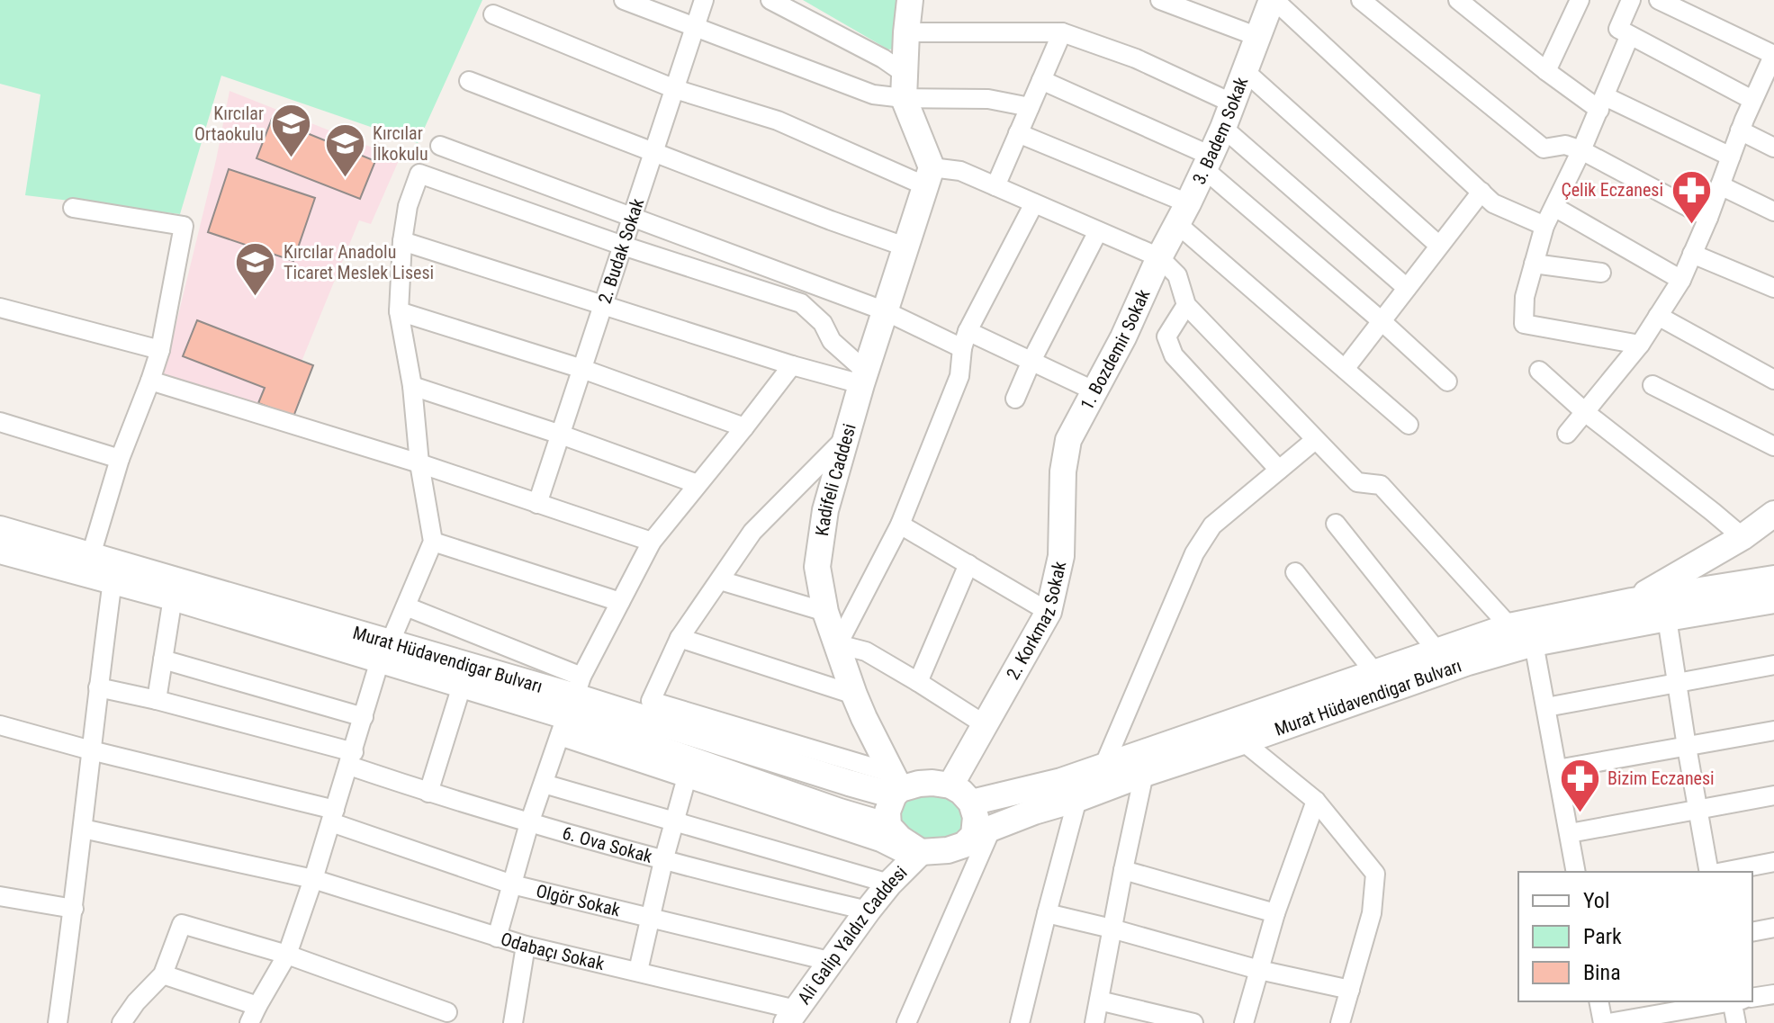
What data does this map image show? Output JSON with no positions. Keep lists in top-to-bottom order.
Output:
{
  "streets": {
    "main road": [
      "3. Badem Sokak",
      "1. Bozdemir Sokak",
      "Kadifeli Caddesi",
      "2. Korkmaz Sokak",
      "Murat Hüdavendigar Bulvarı",
      "Ali Galip Yaldız Caddesi"
    ],
    "street": [
      "2. Budak Sokak",
      "6. Ova Sokak",
      "Olgör Sokak",
      "Odabaçı Sokak"
    ]
  },
  "crossings": [
    ["3. Badem Sokak", "1. Bozdemir Sokak"],
    ["1. Bozdemir Sokak", "2. Korkmaz Sokak"],
    ["Kadifeli Caddesi", "2. Korkmaz Sokak"],
    ["Kadifeli Caddesi", "Murat Hüdavendigar Bulvarı"],
    ["Kadifeli Caddesi", "Ali Galip Yaldız Caddesi"],
    ["2. Korkmaz Sokak", "Murat Hüdavendigar Bulvarı"],
    ["2. Korkmaz Sokak", "Ali Galip Yaldız Caddesi"],
    ["Murat Hüdavendigar Bulvarı", "Ali Galip Yaldız Caddesi"],
    ["6. Ova Sokak", "Ali Galip Yaldız Caddesi"],
    ["Olgör Sokak", "Ali Galip Yaldız Caddesi"],
    ["Ali Galip Yaldız Caddesi", "Odabaçı Sokak"]
  ],
  "places": {
    "school or university": ["Kırcılar Ortaokulu", "Kırcılar İlkokulu", "Kırcılar Anadolu Ticaret Meslek Lisesi"],
    "pharmacy": ["Çelik Eczanesi", "Bizim Eczanesi"]
  },
  "legend": ["Yol", "Park", "Bina"]
}
